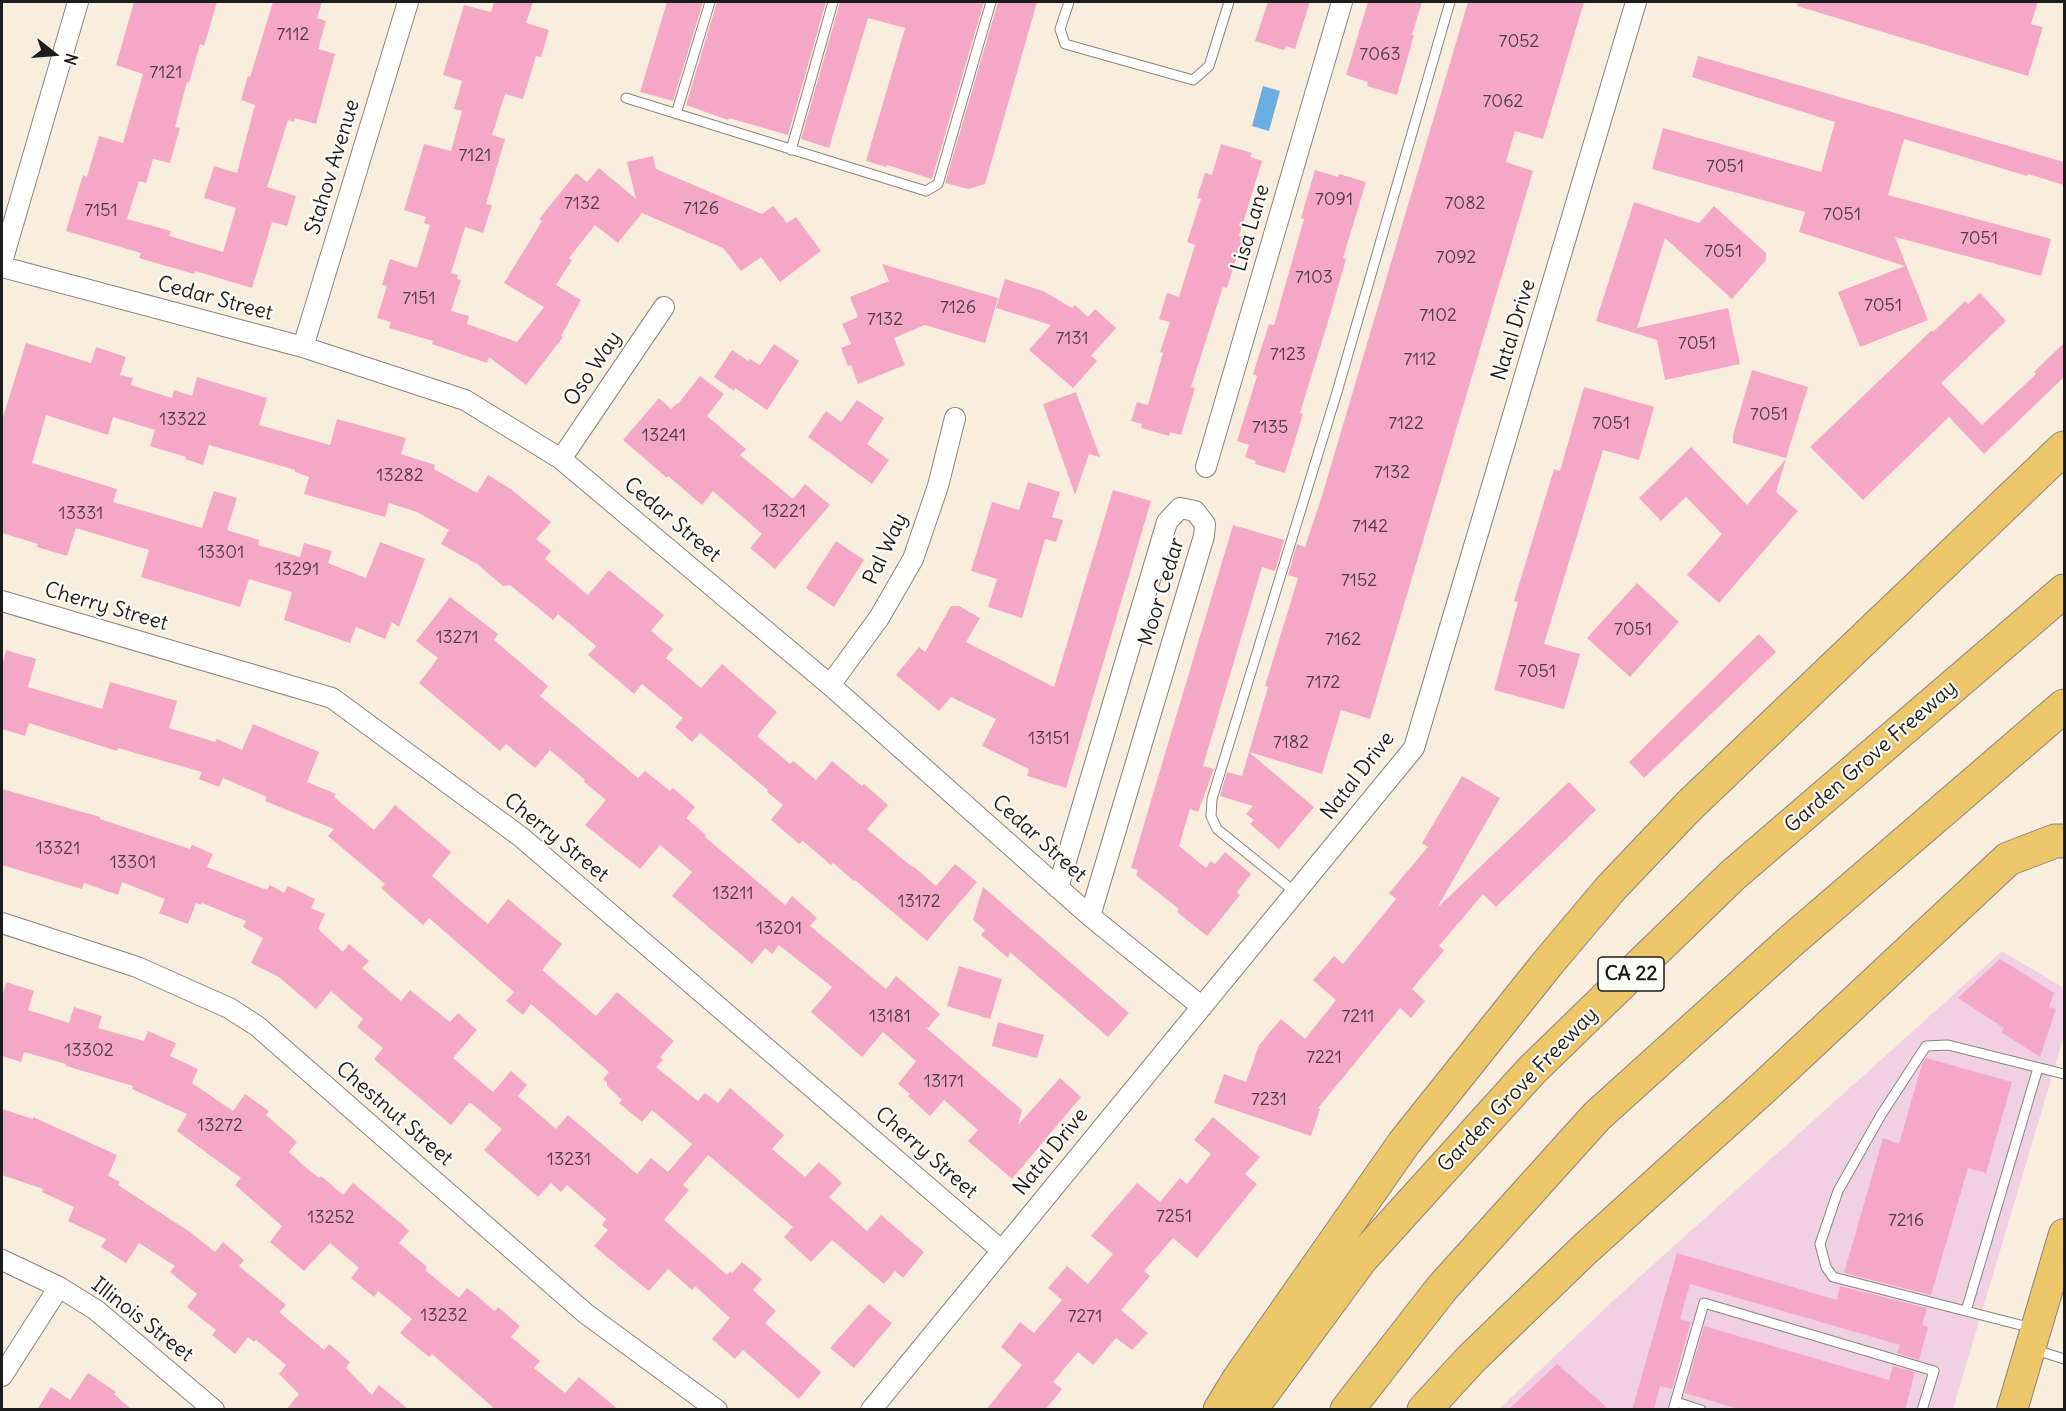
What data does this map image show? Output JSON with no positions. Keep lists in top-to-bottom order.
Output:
{
  "streets": {
    "highway": ["Garden Grove Freeway", "CA 22"],
    "street": [
      "Stahov Avenue",
      "Lisa Lane",
      "Cedar Street",
      "Natal Drive",
      "Oso Way",
      "Pal Way",
      "Moor Cedar",
      "Cherry Street",
      "Chestnut Street",
      "Illinois Street"
    ]
  },
  "crossings": [
    ["Stahov Avenue", "Cedar Street"],
    ["Cedar Street", "Natal Drive"],
    ["Cedar Street", "Oso Way"],
    ["Cedar Street", "Pal Way"],
    ["Cedar Street", "Moor Cedar"],
    ["Natal Drive", "Cherry Street"]
  ],
  "house_numbers": [
    "7112",
    "7052",
    "7063",
    "7121",
    "7062",
    "7121",
    "7051",
    "7091",
    "7132",
    "7082",
    "7126",
    "7151",
    "7051",
    "7051",
    "7051",
    "7092",
    "7103",
    "7151",
    "7051",
    "7126",
    "7102",
    "7132",
    "7131",
    "7051",
    "7123",
    "7112",
    "7051",
    "13322",
    "7122",
    "7051",
    "7135",
    "13241",
    "7132",
    "13282",
    "13221",
    "13331",
    "7142",
    "13301",
    "13291",
    "7152",
    "7051",
    "13271",
    "7162",
    "7051",
    "7172",
    "13151",
    "7182",
    "13321",
    "13301",
    "13211",
    "13172",
    "13201",
    "13181",
    "7211",
    "13302",
    "7221",
    "13171",
    "7231",
    "13272",
    "13231",
    "7251",
    "13252",
    "7216",
    "13232",
    "7271"
  ],
  "north": "right"
}
